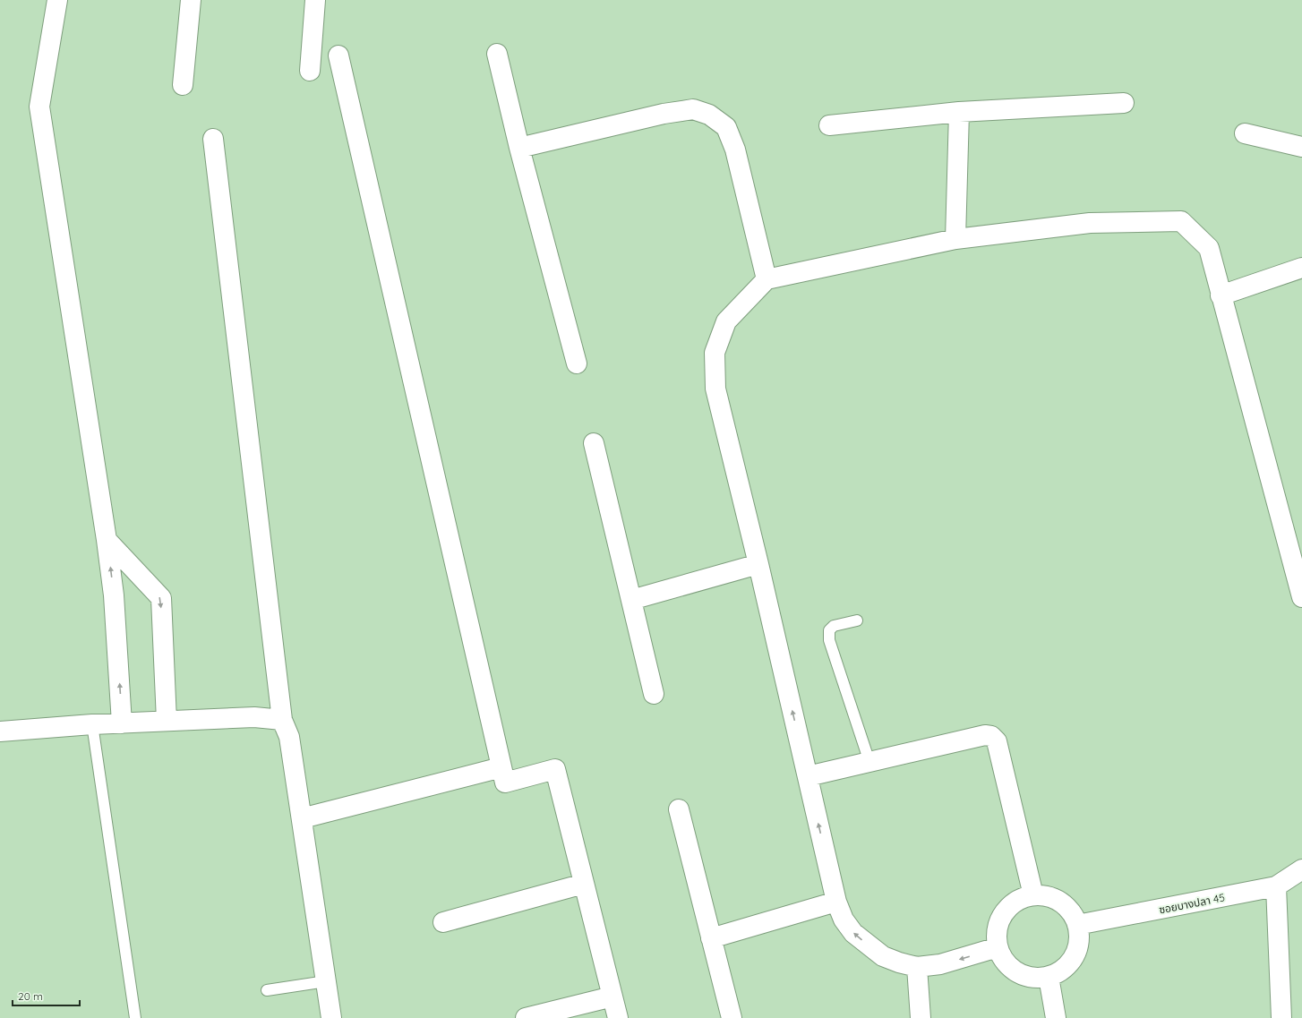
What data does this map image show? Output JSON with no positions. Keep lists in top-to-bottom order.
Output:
{
  "streets": {
    "street": ["ซอยบางปลา 45"]
  },
  "scale_bar": "20 m"
}
